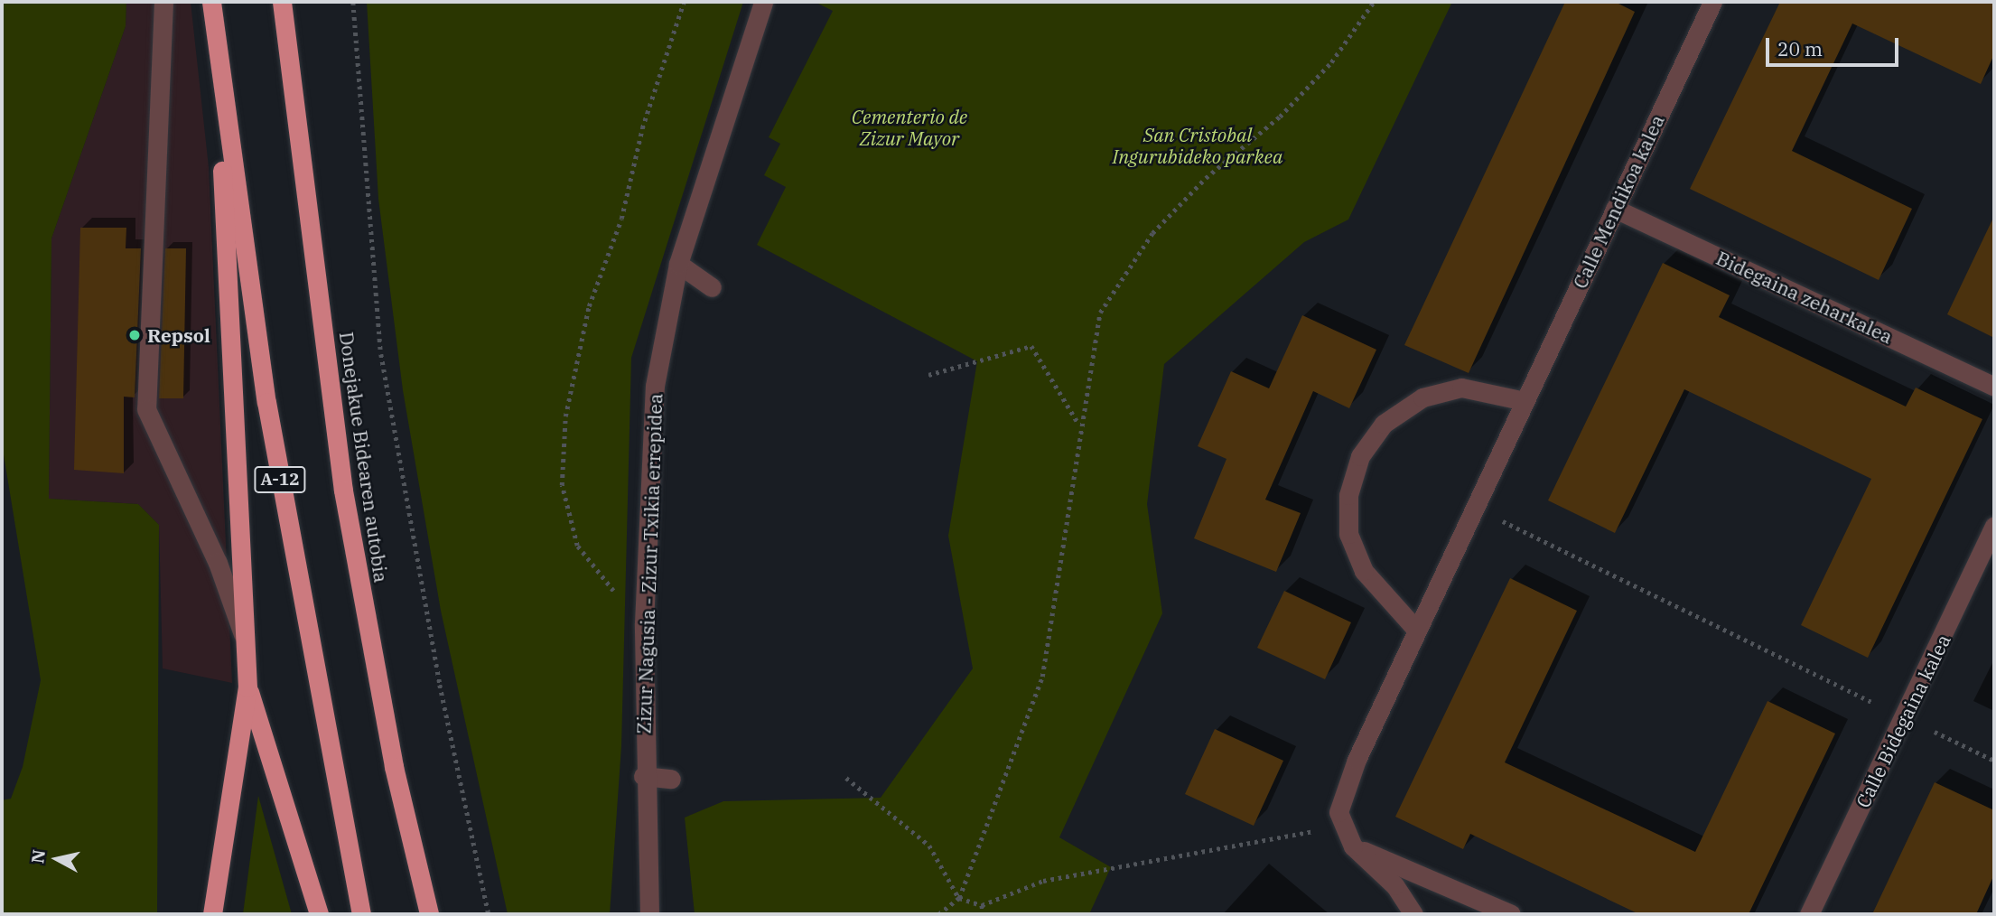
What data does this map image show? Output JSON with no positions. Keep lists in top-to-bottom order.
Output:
{
  "streets": {
    "highway": ["Donejakue Bidearen autobia", "A-12"],
    "street": [
      "Calle Mendikoa kalea",
      "Bidegaina zeharkalea",
      "Zizur Nagusia - Zizur Txikia errepidea",
      "Calle Bidegaina kalea"
    ]
  },
  "crossings": [
    ["Calle Mendikoa kalea", "Bidegaina zeharkalea"]
  ],
  "parks": ["Cementerio de Zizur Mayor", "San Cristobal Ingurubideko parkea"],
  "places": ["Repsol"],
  "scale_bar": "20 m",
  "north": "left"
}
